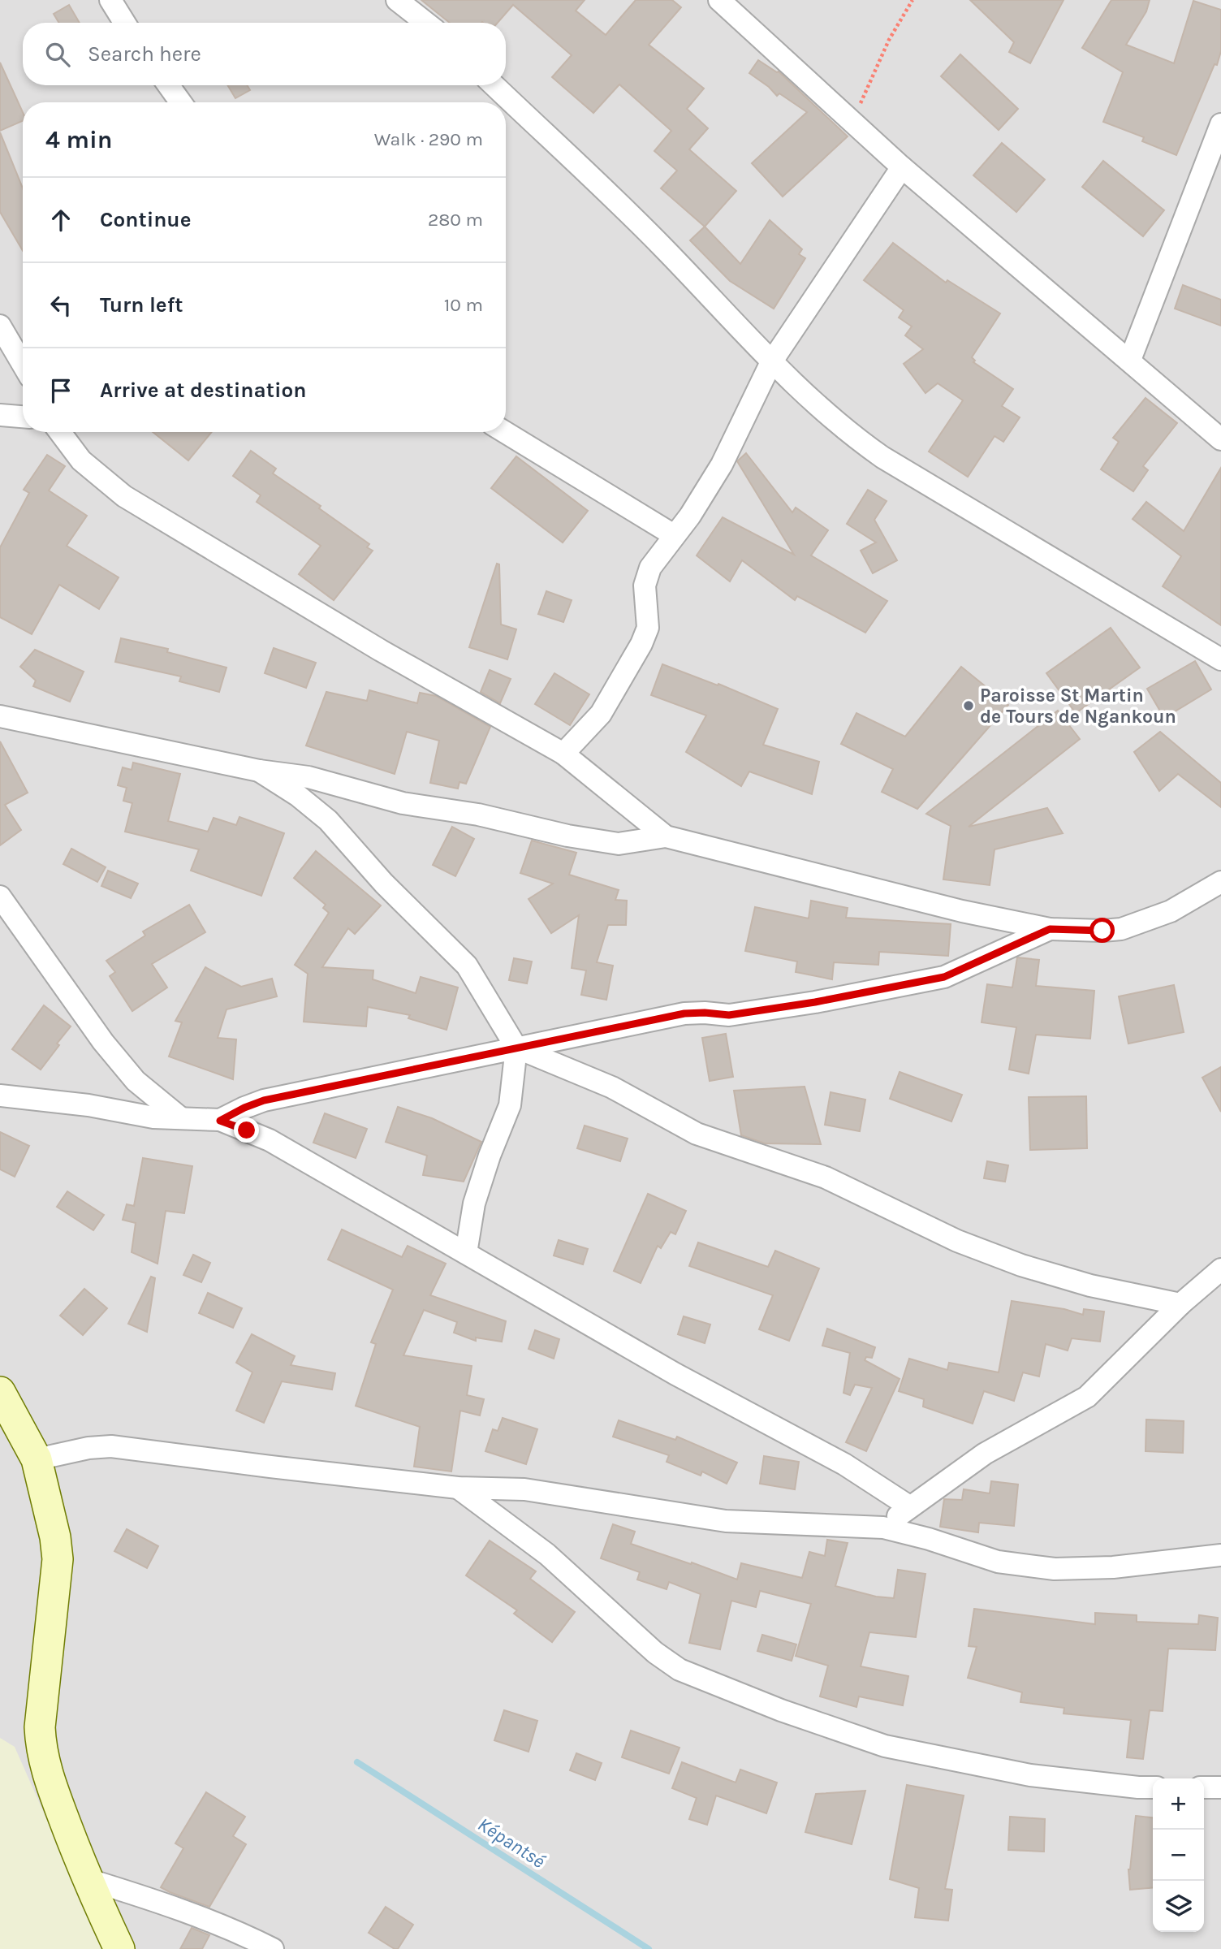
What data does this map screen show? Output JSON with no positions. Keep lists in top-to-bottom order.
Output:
{
  "water": ["Képantsé"],
  "places": ["Paroisse St Martin de Tours de Ngankoun"],
  "page": {
    "search": "Search here",
    "heading": ["4 min", "Walk · 290 m"],
    "list": [
      ["Continue", "280 m"],
      ["Turn left", "10 m"],
      "Arrive at destination"
    ],
    "map_buttons": ["+", "−"]
  }
}
